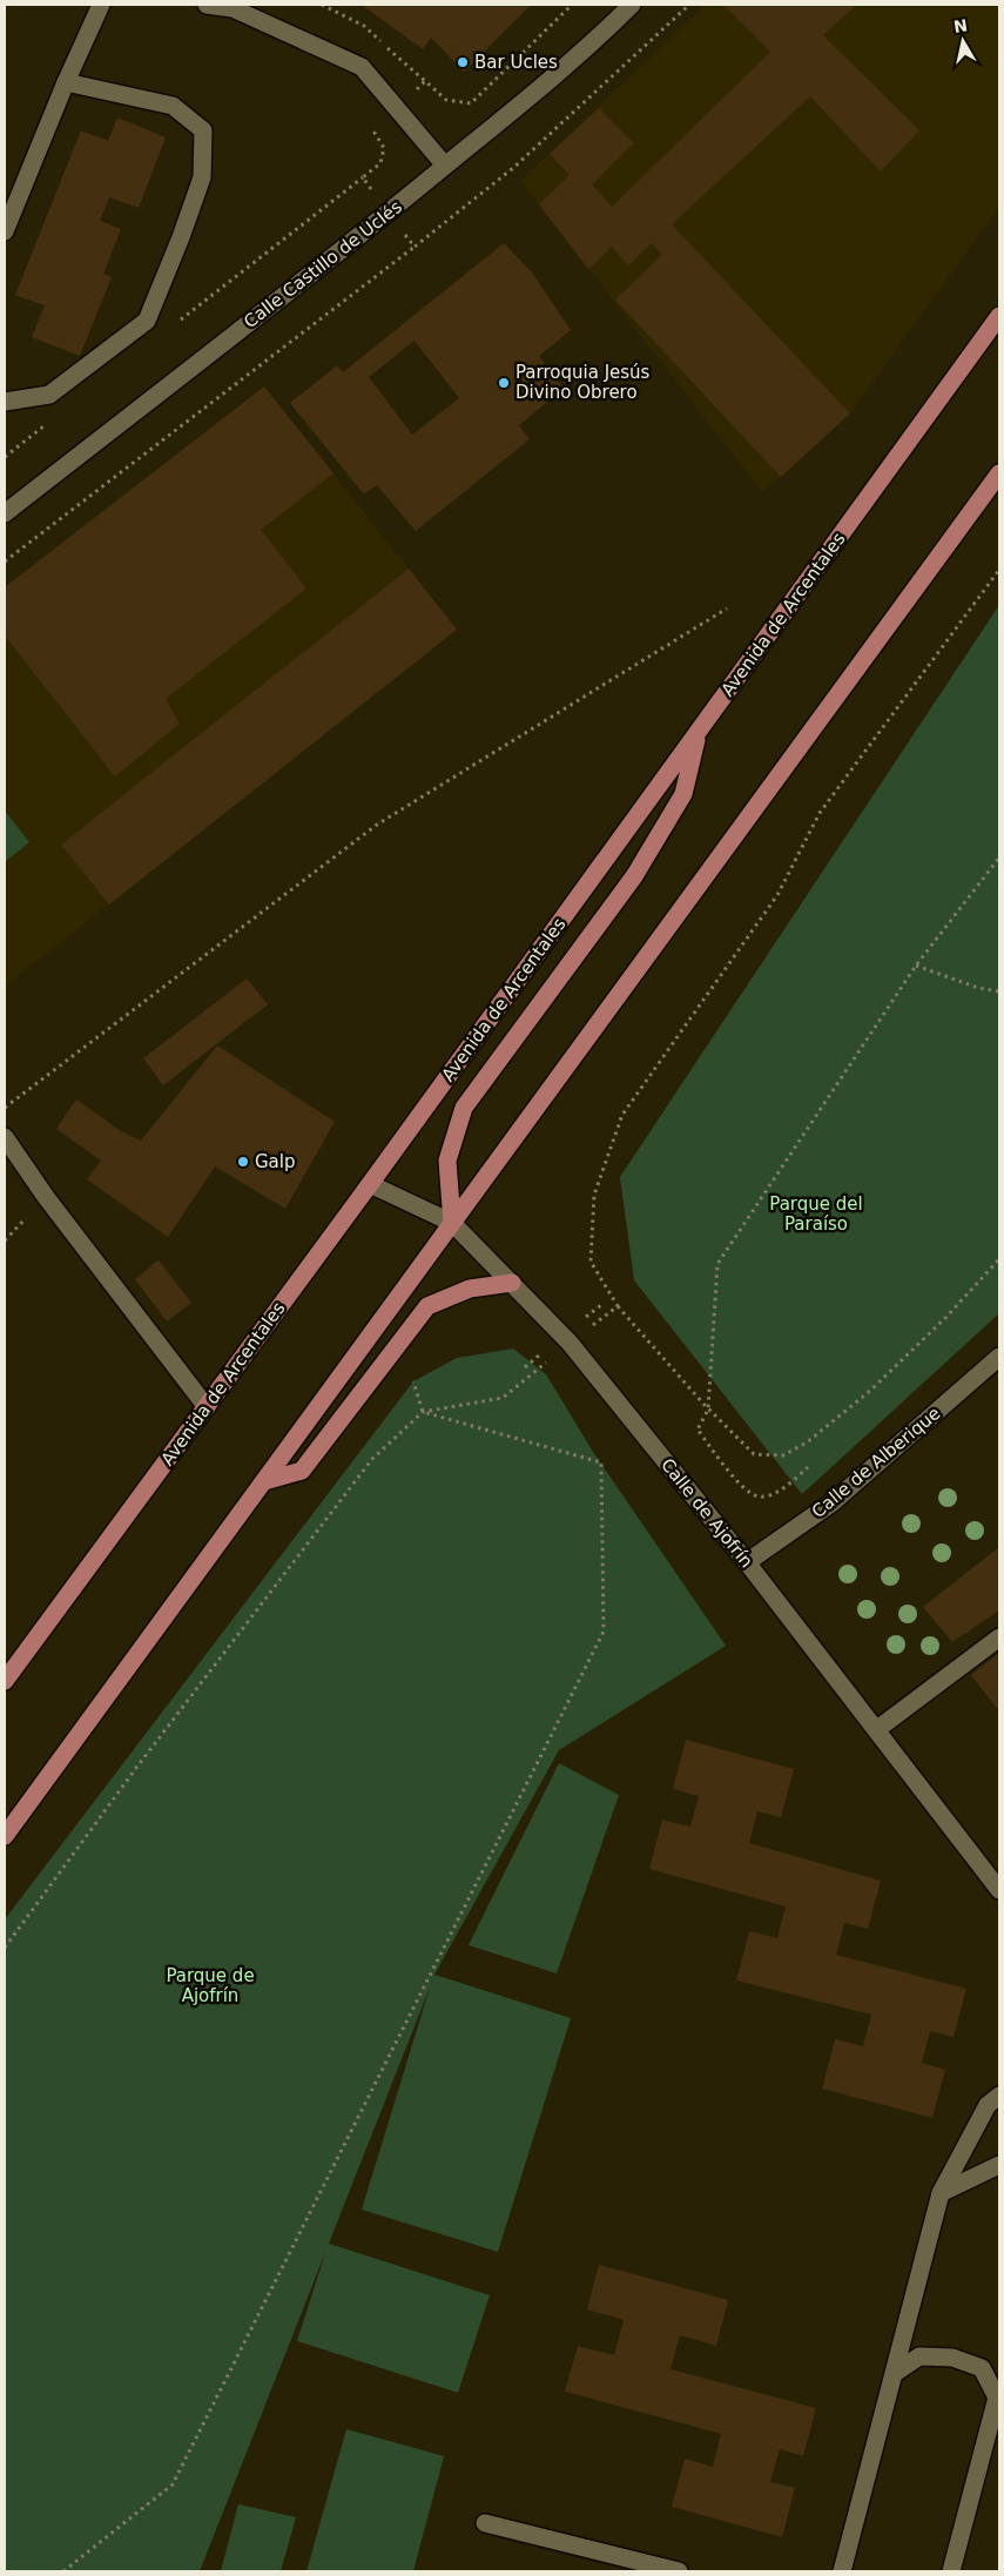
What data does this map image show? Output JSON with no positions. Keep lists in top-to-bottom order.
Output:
{
  "streets": {
    "main road": ["Avenida de Arcentales"],
    "street": ["Calle Castillo de Uclés", "Calle de Alberique", "Calle de Ajofrín"]
  },
  "crossings": [
    ["Avenida de Arcentales", "Calle de Ajofrín"],
    ["Calle de Alberique", "Calle de Ajofrín"]
  ],
  "parks": ["Parque del Paraíso", "Parque de Ajofrín"],
  "places": ["Bar Ucles", "Parroquia Jesús Divino Obrero", "Galp"],
  "north": "top"
}
